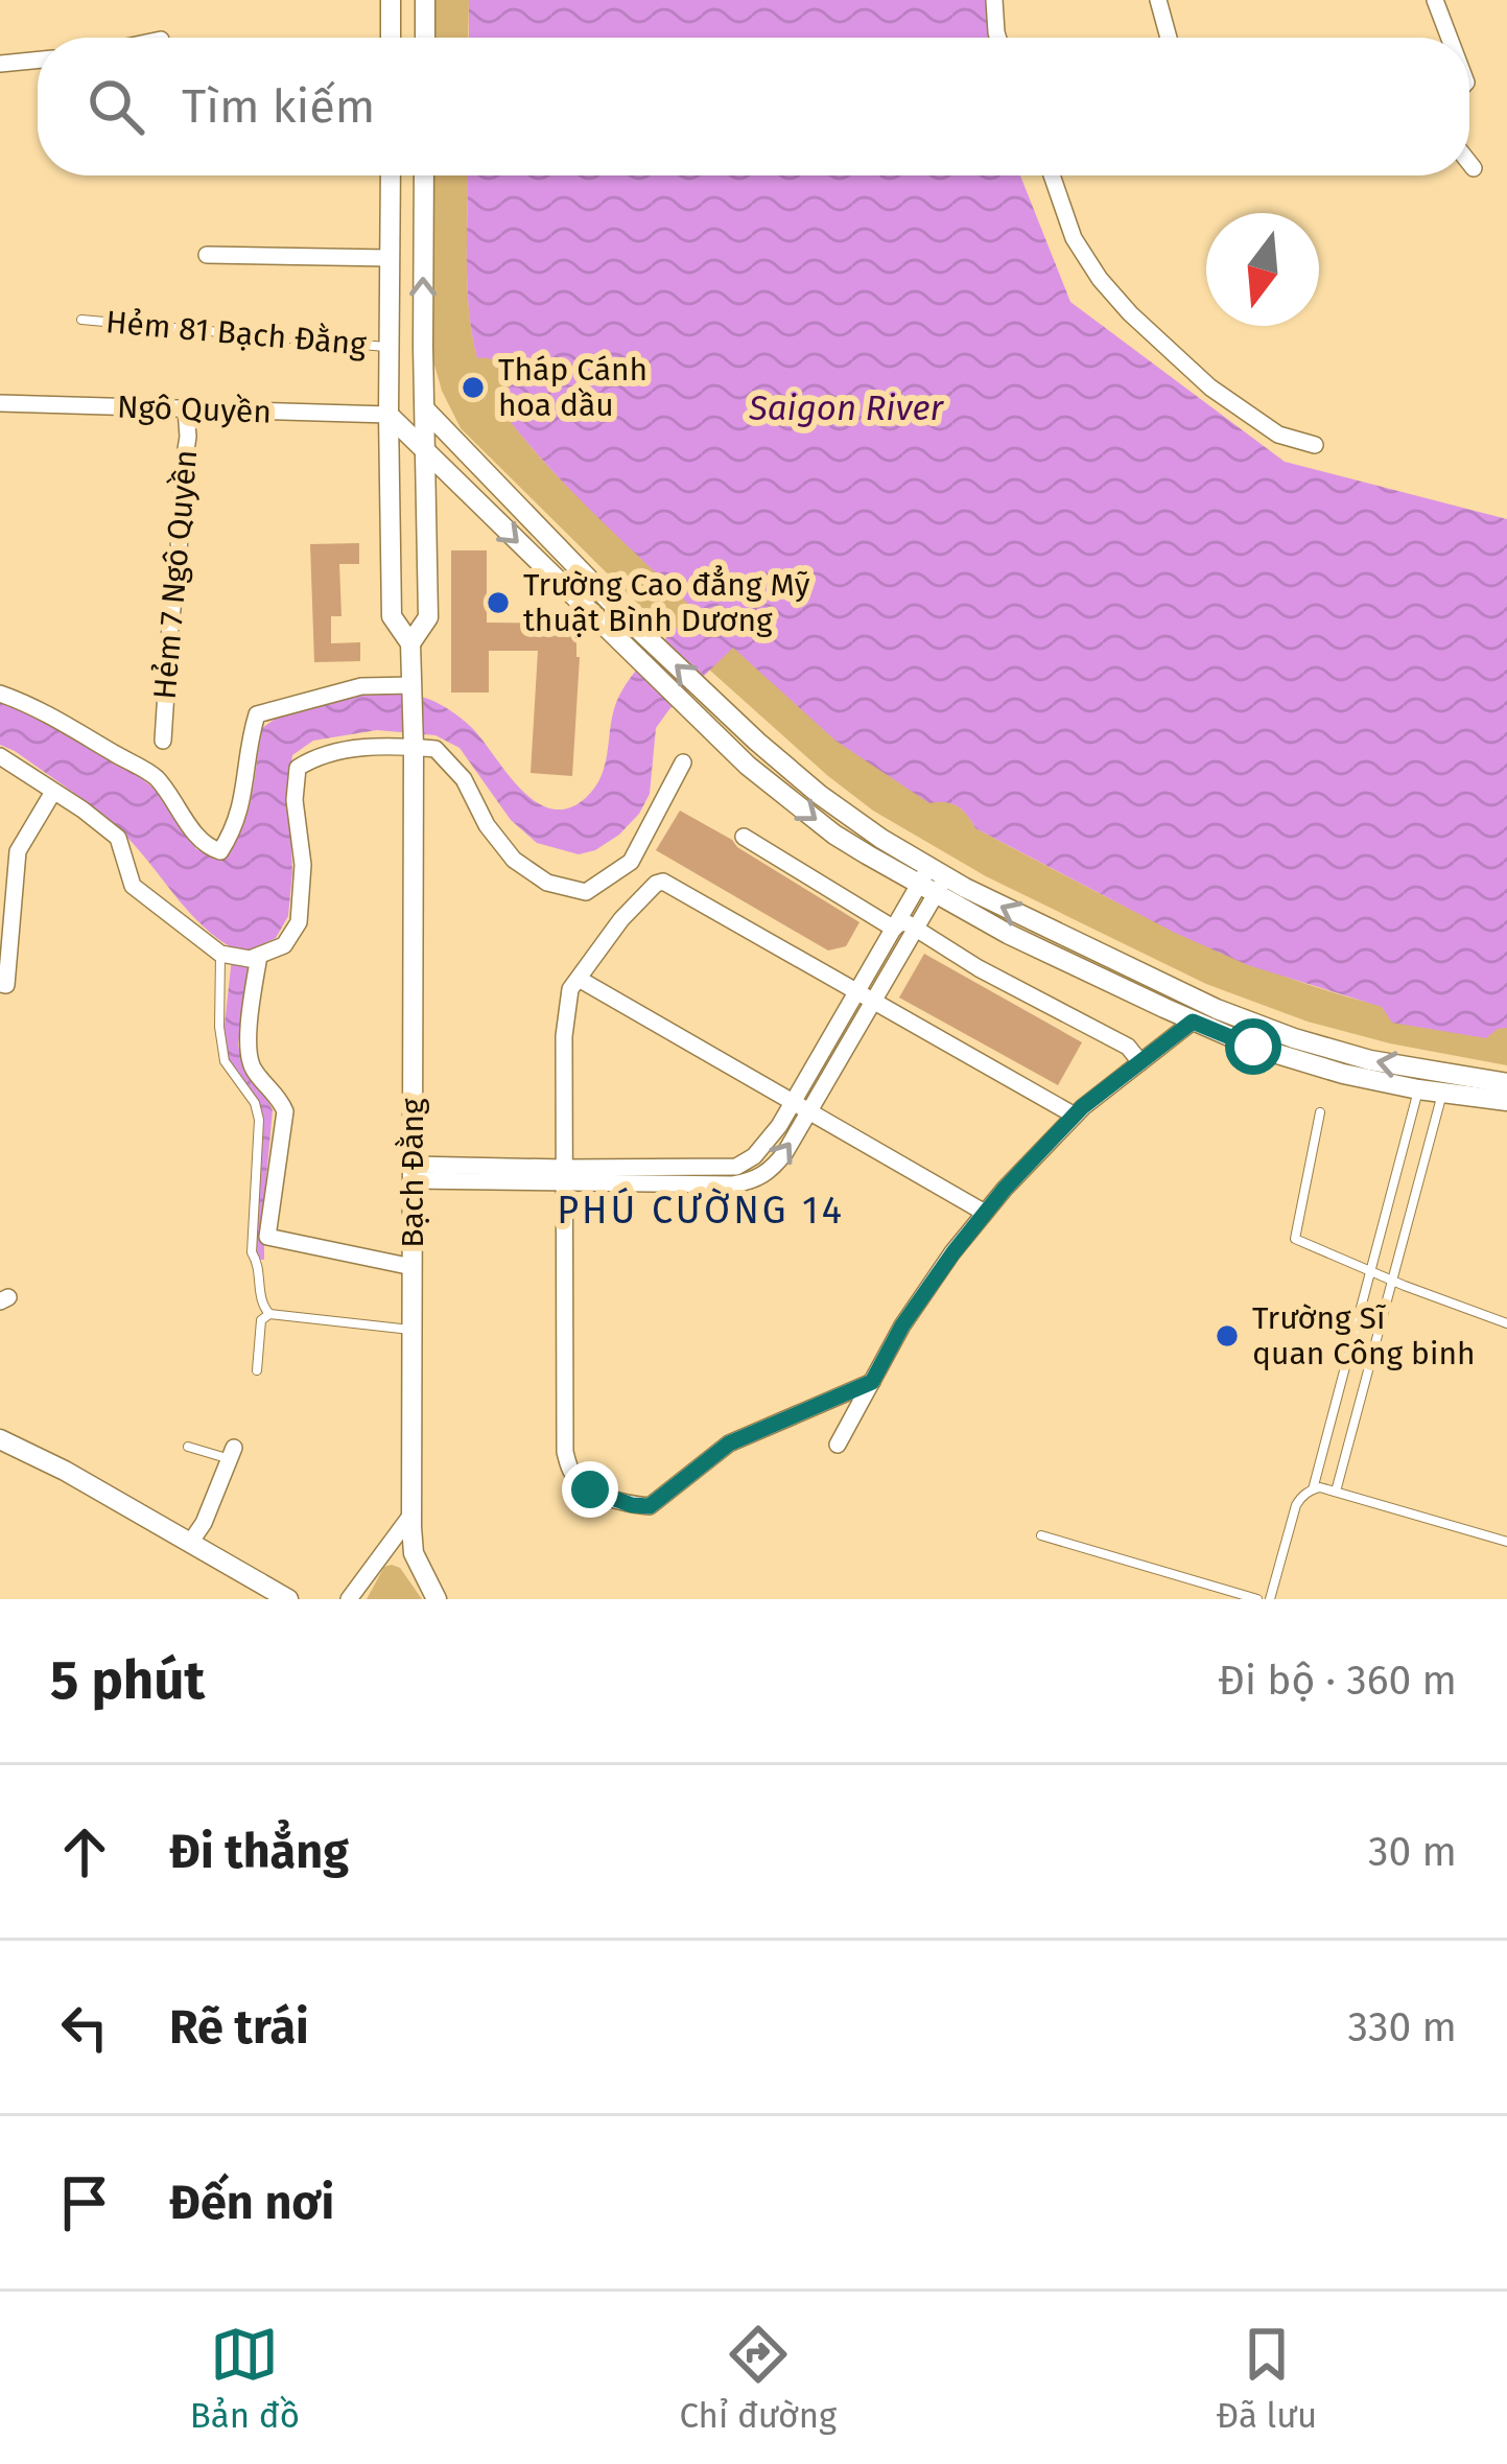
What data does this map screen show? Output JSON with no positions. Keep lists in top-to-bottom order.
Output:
{
  "streets": {
    "street": ["Ngô Quyền", "Hẻm 7 Ngô Quyền", "Bạch Đằng"],
    "lane": ["Hẻm 81 Bạch Đằng"]
  },
  "crossings": [
    ["Ngô Quyền", "Hẻm 7 Ngô Quyền"]
  ],
  "districts": ["PHÚ CƯỜNG 14"],
  "water": ["Saigon River"],
  "places": ["Tháp Cánh hoa dầu", "Trường Cao đẳng Mỹ thuật Bình Dương", "Trường Sĩ quan Công binh"],
  "north": "bottom",
  "page": {
    "search": "Tìm kiếm",
    "heading": ["5 phút", "Đi bộ · 360 m"],
    "list": [
      ["Đi thẳng", "30 m"],
      ["Rẽ trái", "330 m"],
      "Đến nơi"
    ],
    "nav": ["Bản đồ", "Chỉ đường", "Đã lưu"]
  }
}
